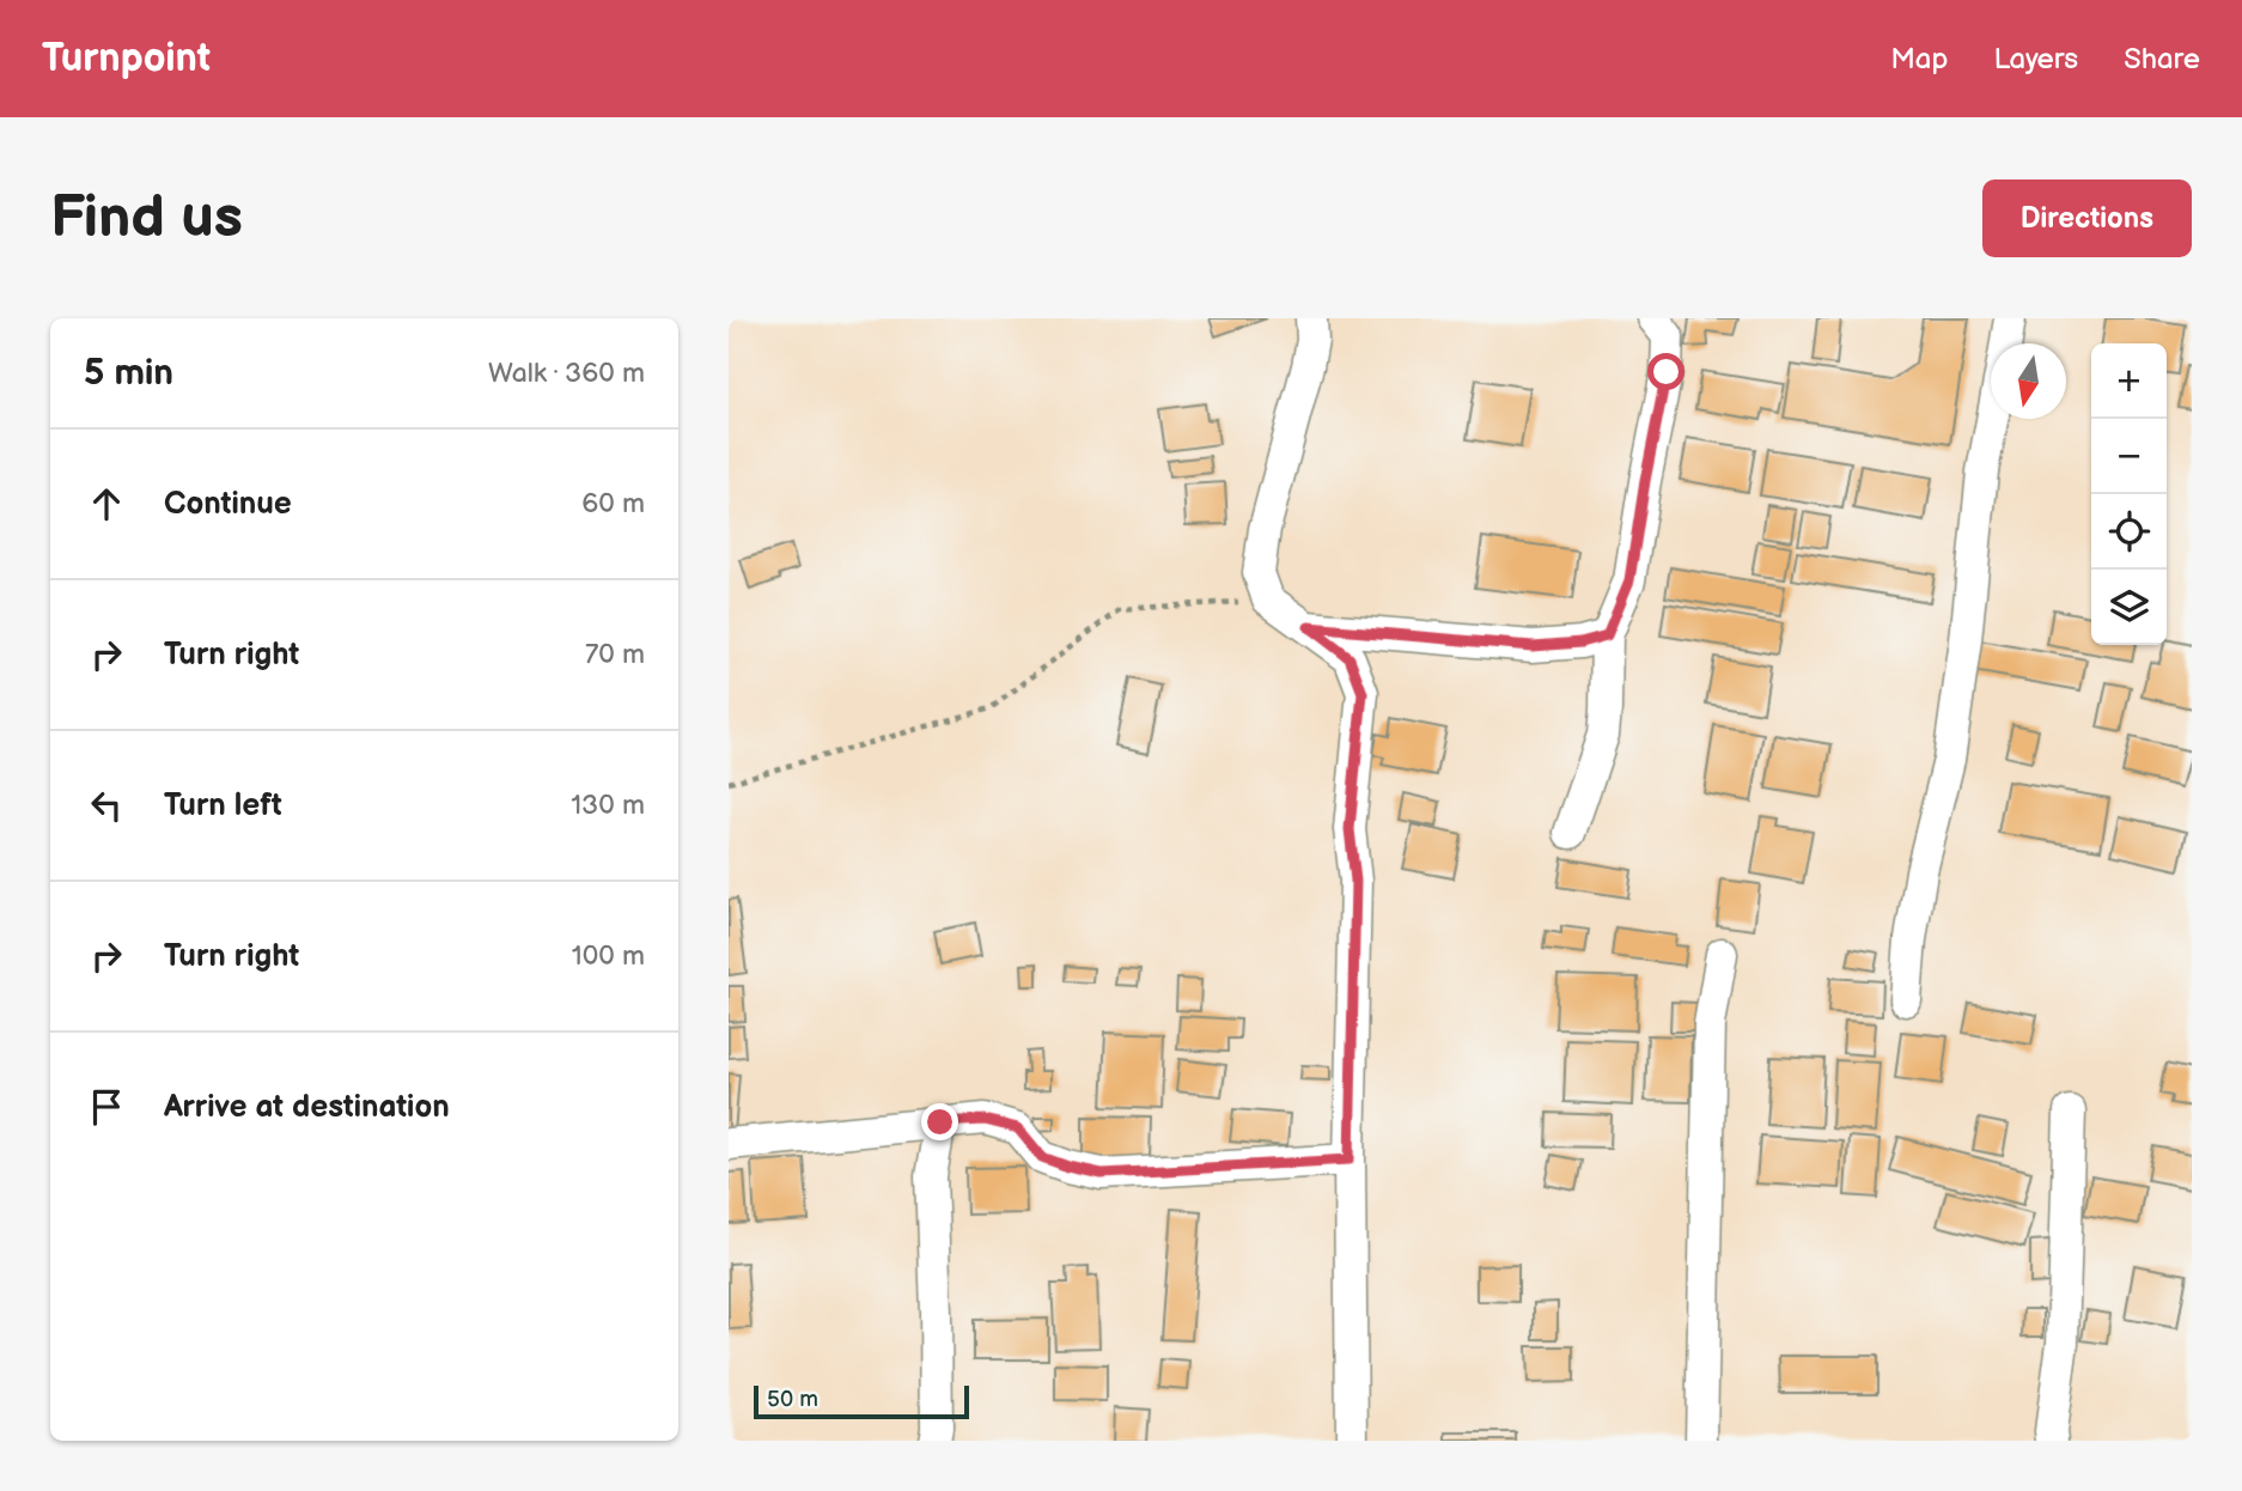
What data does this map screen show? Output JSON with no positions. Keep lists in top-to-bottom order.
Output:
{
  "scale_bar": "50 m",
  "north": "bottom",
  "page": {
    "header": "Turnpoint",
    "nav": ["Map", "Layers", "Share"],
    "buttons": "Directions",
    "title": "Find us",
    "heading": ["5 min", "Walk · 360 m"],
    "map_buttons": ["+", "−"],
    "list": [
      ["Continue", "60 m"],
      ["Turn right", "70 m"],
      ["Turn left", "130 m"],
      ["Turn right", "100 m"],
      "Arrive at destination"
    ],
    "scale": "50 m"
  }
}
